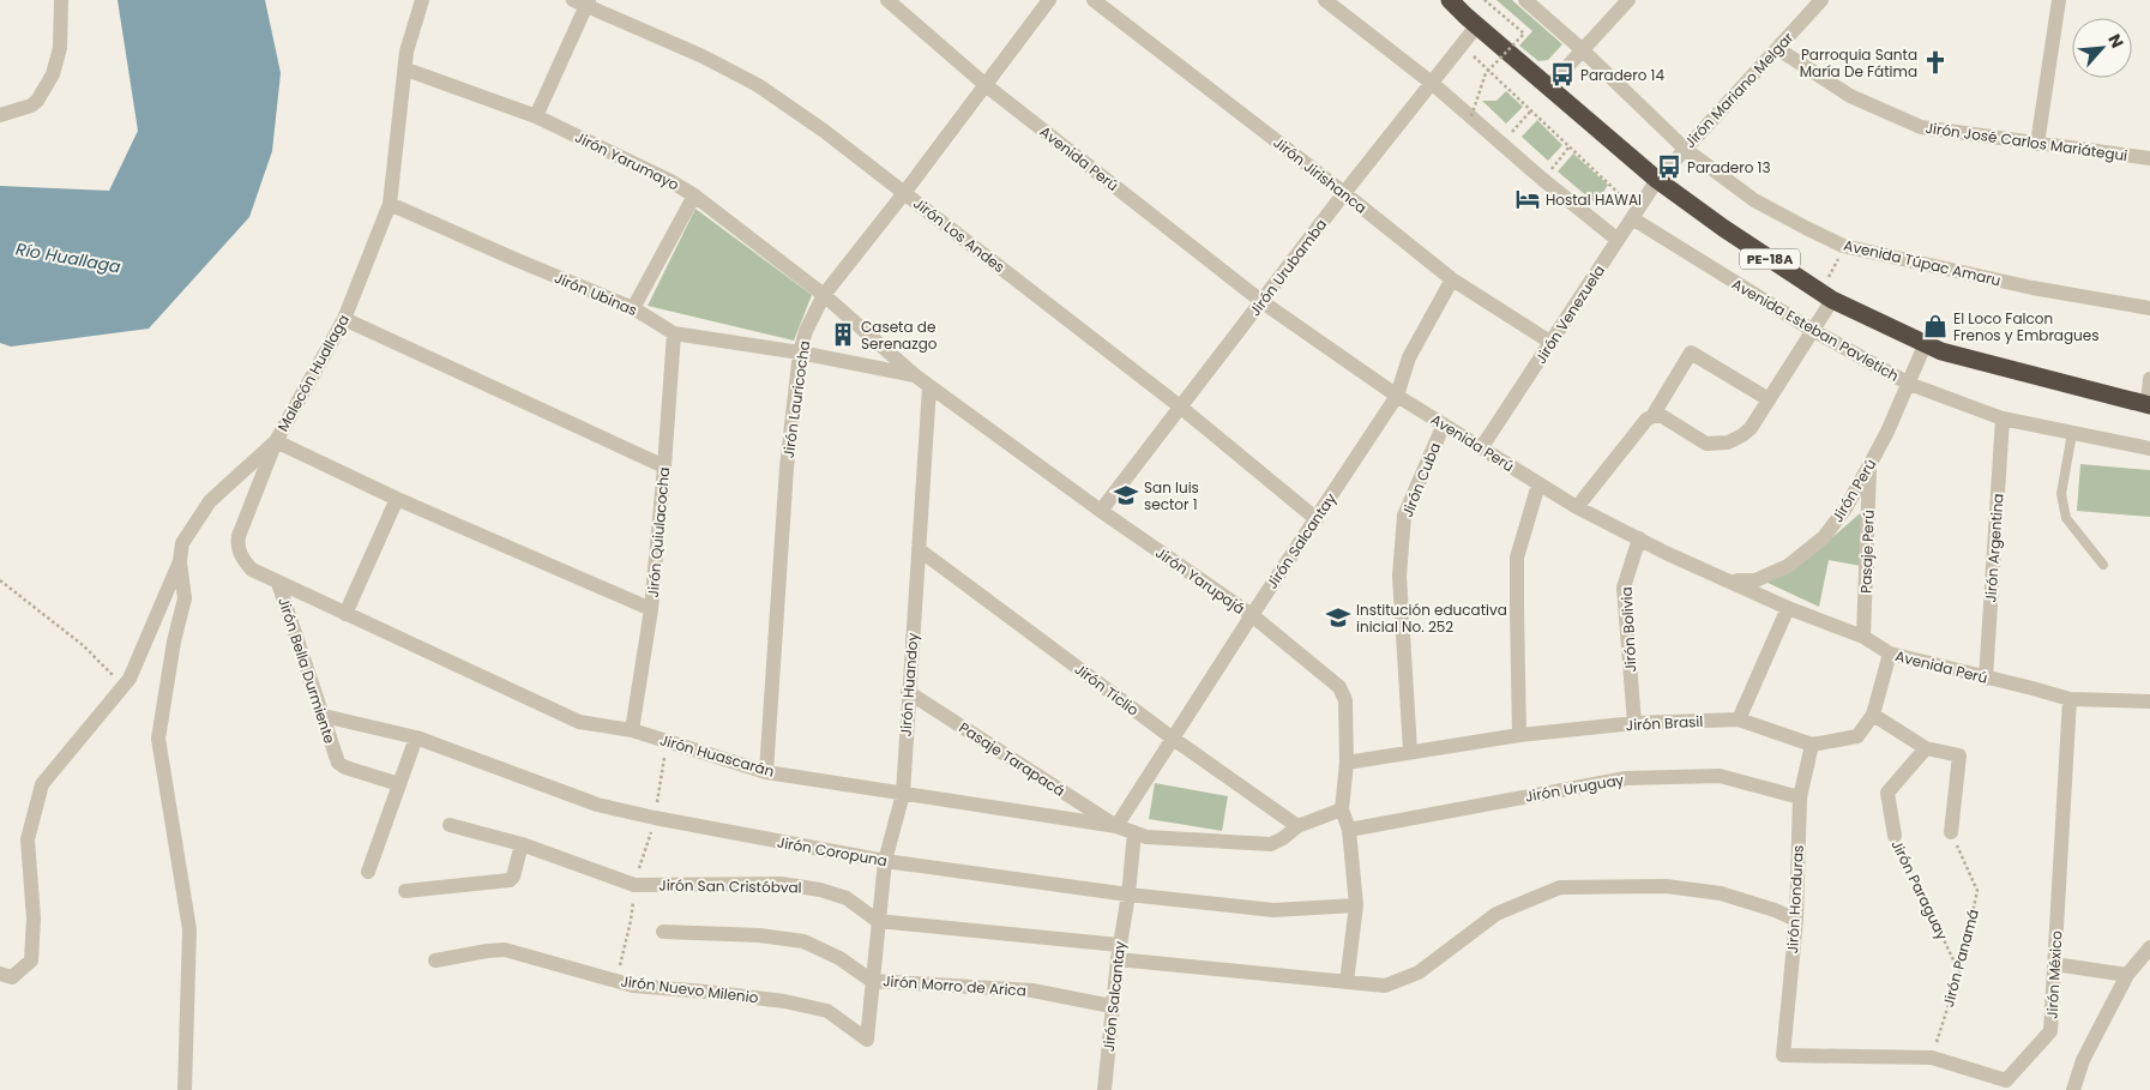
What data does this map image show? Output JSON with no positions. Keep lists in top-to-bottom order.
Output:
{
  "streets": {
    "highway": ["PE-18A"],
    "street": [
      "Jirón Mariano Melgar",
      "Jirón José Carlos Mariátegui",
      "Avenida Perú",
      "Jirón Yarumayo",
      "Jirón Jirishanca",
      "Jirón Los Andes",
      "Avenida Túpac Amaru",
      "Jirón Urubamba",
      "Jirón Ubinas",
      "Jirón Venezuela",
      "Avenida Esteban Pavletich",
      "Malecón Huallaga",
      "Jirón Lauricocha",
      "Jirón Cuba",
      "Jirón Perú",
      "Jirón Quiulacocha",
      "Jirón Salcantay",
      "Jirón Argentina",
      "Pasaje Perú",
      "Jirón Yarupajá",
      "Jirón Bolivia",
      "Jirón Bella Durmiente",
      "Jirón Huandoy",
      "Jirón Ticlio",
      "Jirón Brasil",
      "Jirón Huascarán",
      "Pasaje Tarapacá",
      "Jirón Uruguay",
      "Jirón Coropuna",
      "Jirón San Cristóbval",
      "Jirón Paraguay",
      "Jirón Honduras",
      "Jirón México",
      "Jirón Morro de Arica",
      "Jirón Nuevo Milenio"
    ],
    "path": ["Jirón Panamá"]
  },
  "crossings": [
    ["Jirón Mariano Melgar", "Jirón José Carlos Mariátegui"],
    ["Jirón Mariano Melgar", "PE-18A"],
    ["Jirón Mariano Melgar", "Avenida Túpac Amaru"],
    ["Jirón Mariano Melgar", "Jirón Venezuela"],
    ["Avenida Perú", "Jirón Urubamba"],
    ["Avenida Perú", "Jirón Venezuela"],
    ["Avenida Perú", "Jirón Lauricocha"],
    ["Avenida Perú", "Jirón Cuba"],
    ["Avenida Perú", "Jirón Perú"],
    ["Avenida Perú", "Jirón Salcantay"],
    ["Avenida Perú", "Jirón Argentina"],
    ["Avenida Perú", "Pasaje Perú"],
    ["Avenida Perú", "Jirón Bolivia"],
    ["Avenida Perú", "Jirón México"],
    ["Jirón Yarumayo", "Malecón Huallaga"],
    ["Jirón Yarumayo", "Jirón Lauricocha"],
    ["Jirón Yarumayo", "Jirón Yarupajá"],
    ["Jirón Jirishanca", "Jirón Urubamba"],
    ["Jirón Jirishanca", "Jirón Venezuela"],
    ["Jirón Jirishanca", "Jirón Salcantay"],
    ["Jirón Los Andes", "Jirón Urubamba"],
    ["Jirón Los Andes", "Jirón Lauricocha"],
    ["Jirón Los Andes", "Jirón Salcantay"],
    ["PE-18A", "Jirón Urubamba"],
    ["PE-18A", "Jirón Venezuela"],
    ["PE-18A", "Jirón Perú"],
    ["Jirón Urubamba", "Jirón Yarupajá"],
    ["Jirón Ubinas", "Malecón Huallaga"],
    ["Jirón Ubinas", "Jirón Lauricocha"],
    ["Jirón Ubinas", "Jirón Quiulacocha"],
    ["Jirón Ubinas", "Jirón Yarupajá"],
    ["Jirón Venezuela", "Avenida Esteban Pavletich"],
    ["Avenida Esteban Pavletich", "Jirón Perú"],
    ["Avenida Esteban Pavletich", "Jirón Argentina"],
    ["Malecón Huallaga", "Jirón Huascarán"],
    ["Jirón Lauricocha", "Jirón Yarupajá"],
    ["Jirón Lauricocha", "Jirón Huascarán"],
    ["Jirón Cuba", "Jirón Brasil"],
    ["Jirón Perú", "Pasaje Perú"],
    ["Jirón Quiulacocha", "Jirón Huascarán"],
    ["Jirón Salcantay", "Jirón Yarupajá"],
    ["Jirón Salcantay", "Jirón Ticlio"],
    ["Jirón Salcantay", "Jirón Huascarán"],
    ["Jirón Salcantay", "Pasaje Tarapacá"],
    ["Jirón Salcantay", "Jirón Coropuna"],
    ["Jirón Salcantay", "Jirón Morro de Arica"],
    ["Jirón Yarupajá", "Jirón Huandoy"],
    ["Jirón Yarupajá", "Jirón Brasil"],
    ["Jirón Yarupajá", "Jirón Huascarán"],
    ["Jirón Yarupajá", "Jirón Uruguay"],
    ["Jirón Yarupajá", "Jirón Coropuna"],
    ["Jirón Bolivia", "Jirón Brasil"],
    ["Jirón Bella Durmiente", "Jirón Huascarán"],
    ["Jirón Bella Durmiente", "Jirón Coropuna"],
    ["Jirón Huandoy", "Jirón Ticlio"],
    ["Jirón Huandoy", "Jirón Huascarán"],
    ["Jirón Huandoy", "Pasaje Tarapacá"],
    ["Jirón Huandoy", "Jirón Coropuna"],
    ["Jirón Huandoy", "Jirón San Cristóbval"],
    ["Jirón Huandoy", "Jirón Morro de Arica"],
    ["Jirón Huandoy", "Jirón Nuevo Milenio"],
    ["Jirón Ticlio", "Jirón Huascarán"],
    ["Jirón Brasil", "Jirón Honduras"],
    ["Jirón Huascarán", "Pasaje Tarapacá"],
    ["Jirón Uruguay", "Jirón Honduras"],
    ["Jirón Paraguay", "Jirón Panamá"],
    ["Jirón Honduras", "Jirón México"],
    ["Jirón Panamá", "Jirón México"]
  ],
  "water": ["Río Huallaga"],
  "places": {
    "church": ["Parroquia Santa María De Fátima"],
    "bus stop": ["Paradero 14", "Paradero 13"],
    "hotel": ["Hostal HAWAI"],
    "shop": ["El Loco Falcon Frenos y Embragues"],
    "building": ["Caseta de Serenazgo"],
    "school or university": ["San luis sector 1", "Institución educativa inicial No. 252"]
  },
  "north": "top right"
}
